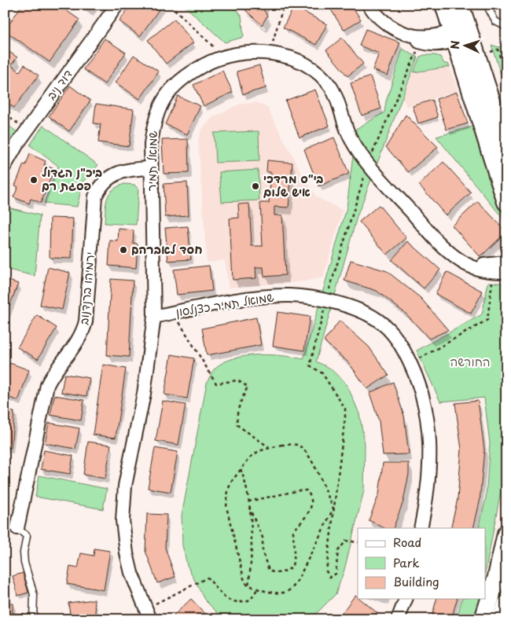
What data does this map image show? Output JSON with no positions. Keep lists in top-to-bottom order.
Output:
{
  "streets": {
    "street": [
      "דוד ניב",
      "שמואל תמיר",
      "ירמיהו ברנדנוב",
      "שמואל תמיר כצנלסון"
    ]
  },
  "crossings": [
    ["שמואל תמיר", "ירמיהו ברנדנוב"],
    ["שמואל תמיר", "שמואל תמיר כצנלסון"]
  ],
  "parks": ["החורשה"],
  "places": ["ביכ\"נ הגדול פסגת רם", "בי\"ס מרדכי איש שלום", "חסד לאברהם"],
  "legend": ["Road", "Park", "Building"],
  "north": "left"
}
